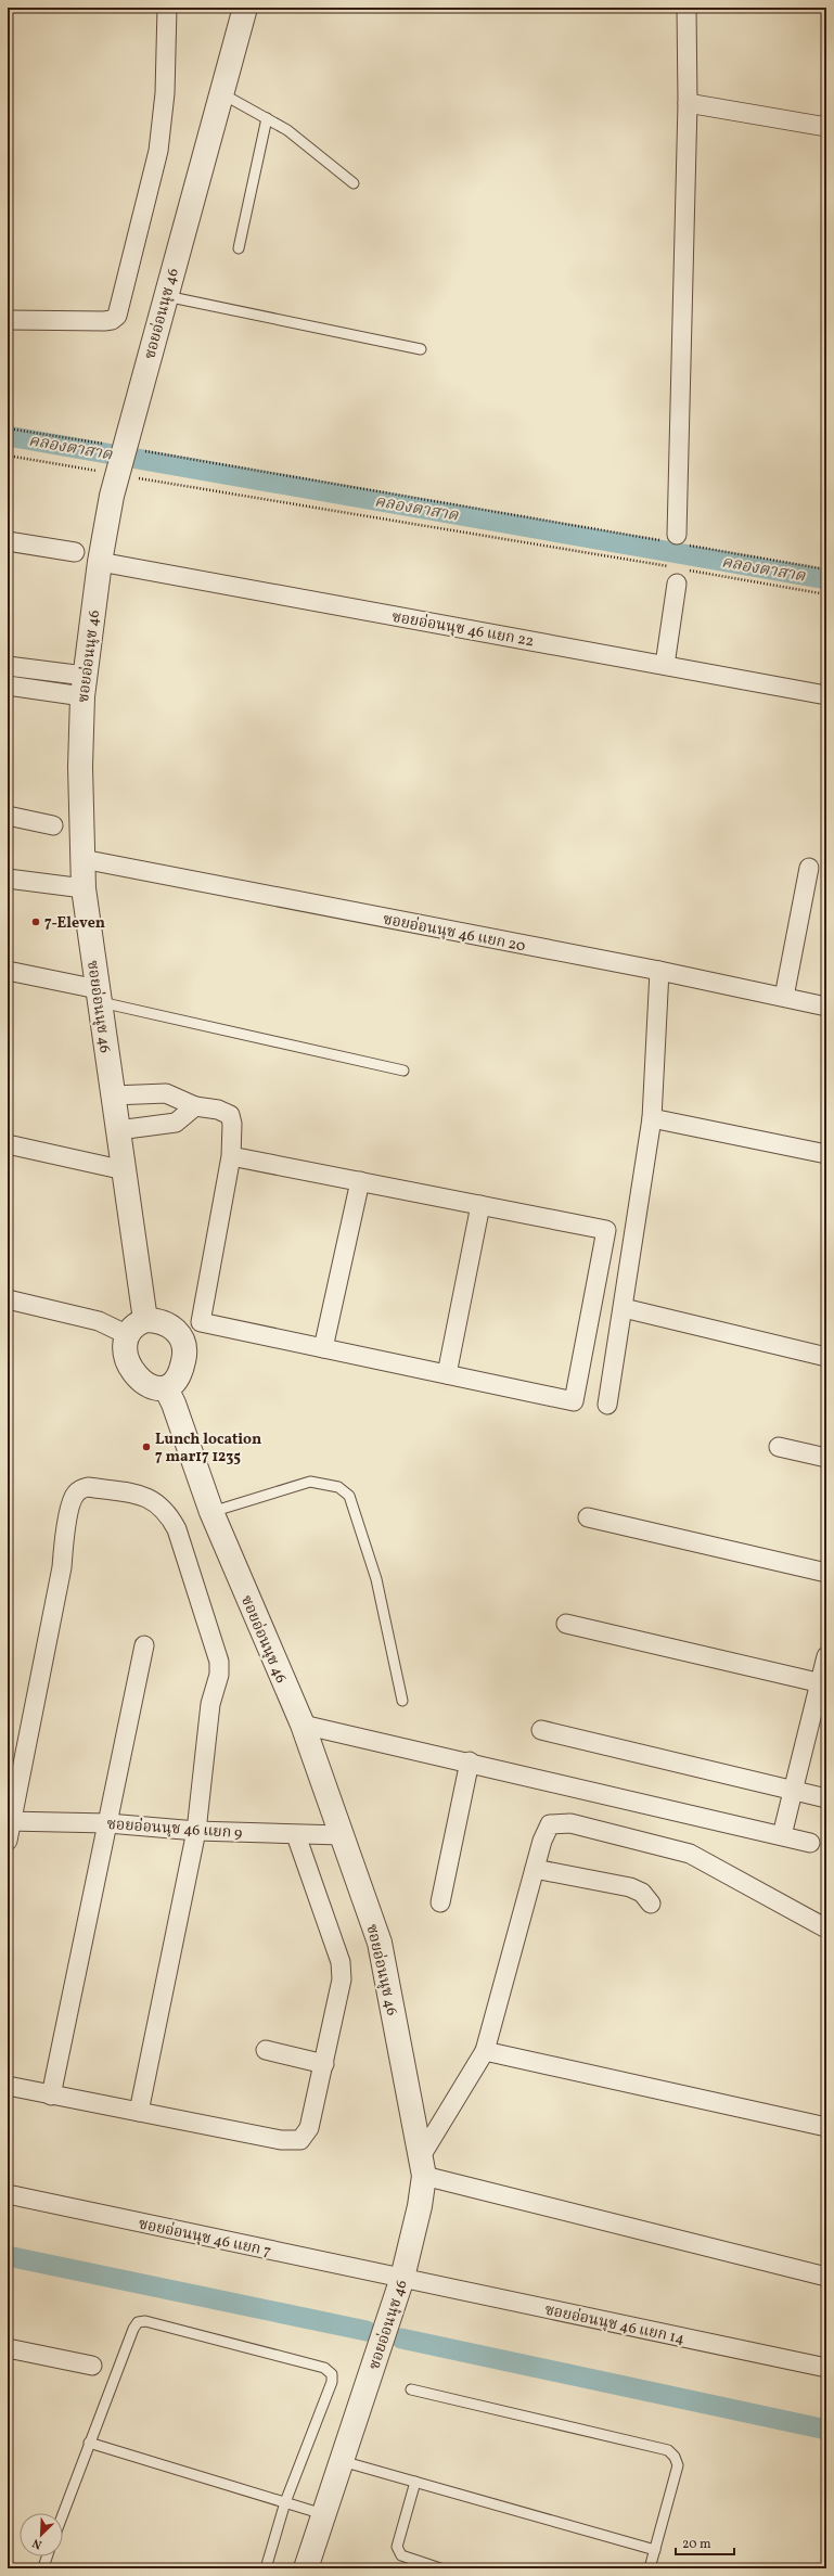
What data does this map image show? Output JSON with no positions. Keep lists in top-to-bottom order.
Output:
{
  "streets": {
    "street": [
      "ซอยอ่อนนุช 46",
      "ซอยอ่อนนุช 46 แยก 22",
      "ซอยอ่อนนุช 46 แยก 20",
      "ซอยอ่อนนุช 46 แยก 9",
      "ซอยอ่อนนุช 46 แยก 7",
      "ซอยอ่อนนุช 46 แยก 14"
    ]
  },
  "crossings": [
    ["ซอยอ่อนนุช 46", "ซอยอ่อนนุช 46 แยก 22"],
    ["ซอยอ่อนนุช 46", "ซอยอ่อนนุช 46 แยก 20"],
    ["ซอยอ่อนนุช 46", "ซอยอ่อนนุช 46 แยก 9"],
    ["ซอยอ่อนนุช 46", "ซอยอ่อนนุช 46 แยก 7"],
    ["ซอยอ่อนนุช 46", "ซอยอ่อนนุช 46 แยก 14"],
    ["ซอยอ่อนนุช 46 แยก 7", "ซอยอ่อนนุช 46 แยก 14"]
  ],
  "water": ["คลองตาสาด"],
  "places": ["7-Eleven", "Lunch location 7 mar17 1235"],
  "scale_bar": "20 m",
  "north": "bottom left"
}
